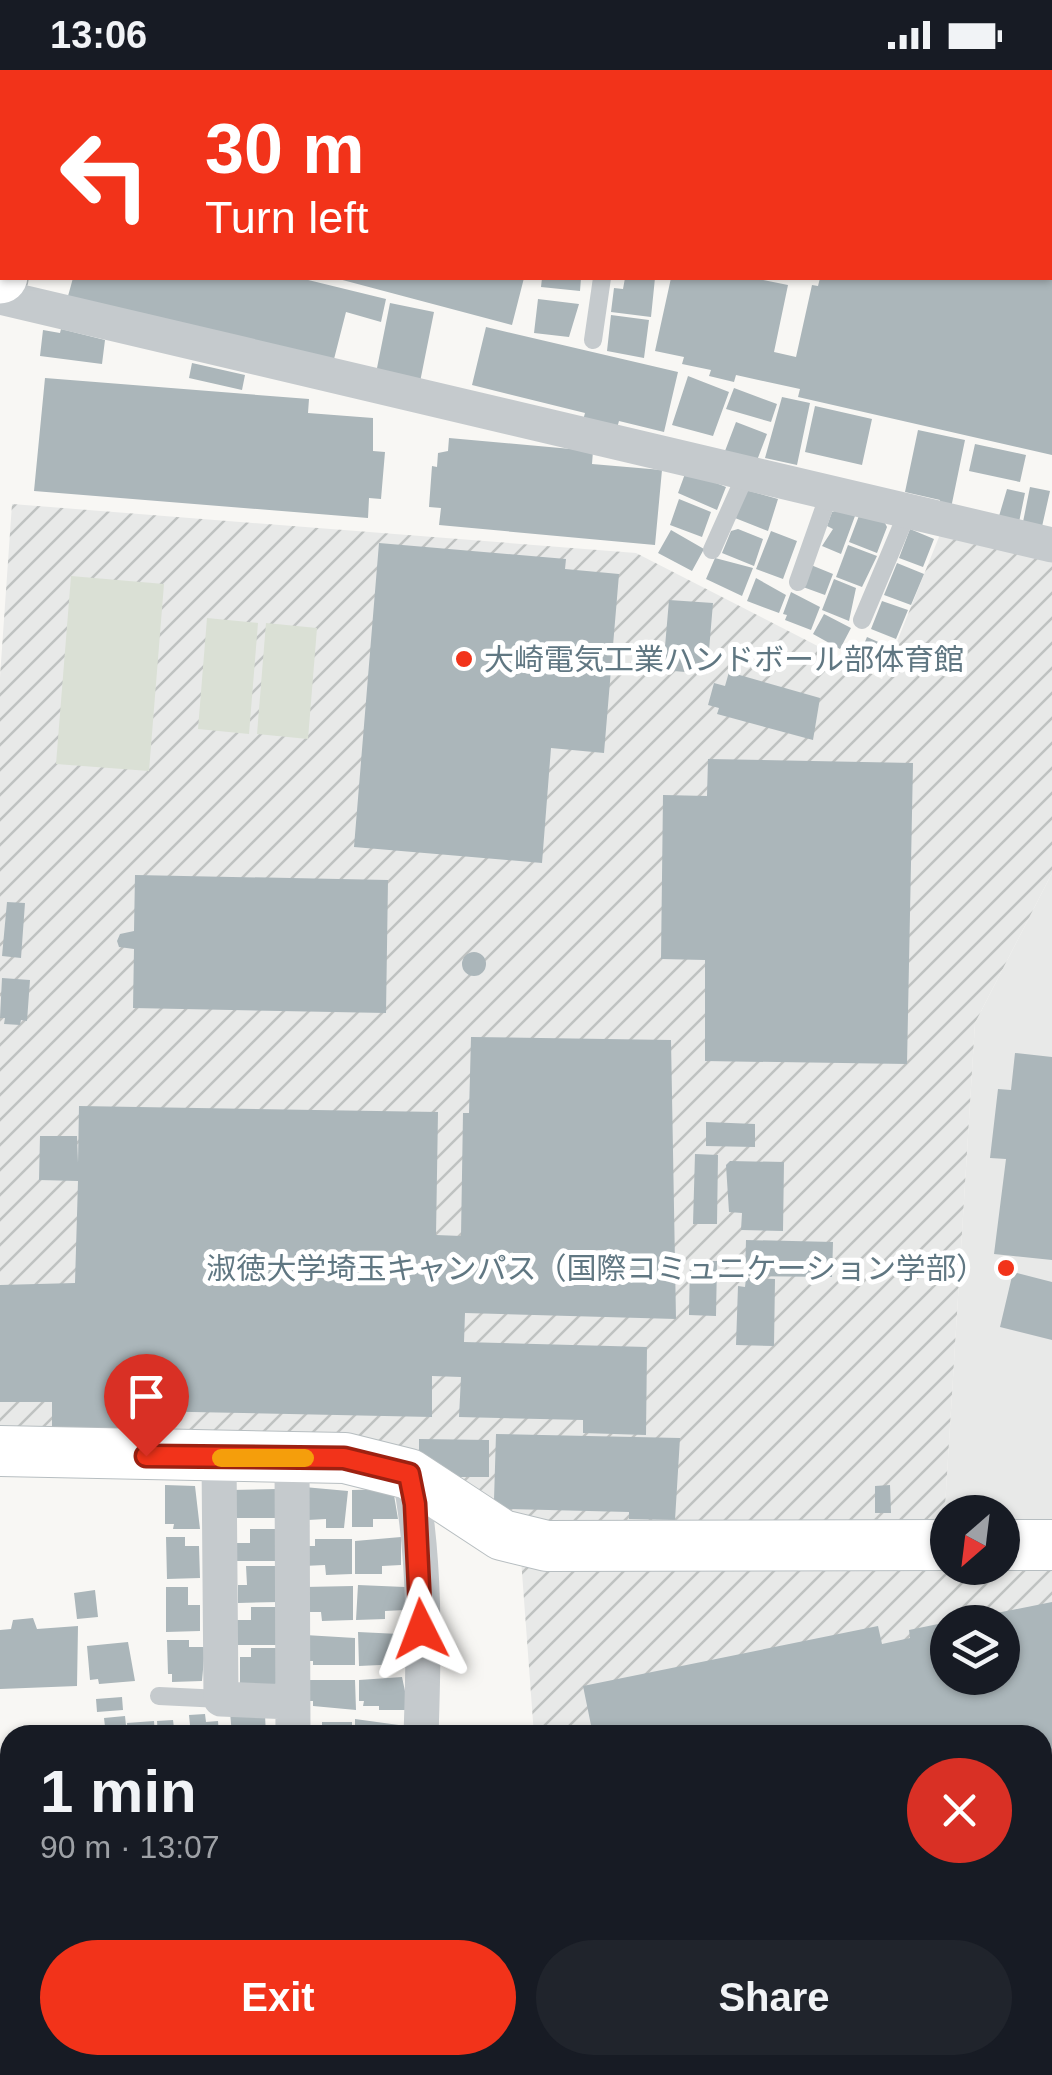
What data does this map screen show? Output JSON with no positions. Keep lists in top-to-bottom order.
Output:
{
  "places": ["大崎電気工業ハンドボール部体育館", "淑徳大学埼玉キャンパス（国際コミュニケーション学部）"],
  "north": "bottom left",
  "page": {
    "status": "13:06",
    "turn": ["30 m", "Turn left"],
    "heading": ["1 min", "90 m · 13:07"],
    "buttons": ["Exit", "Share"]
  }
}
